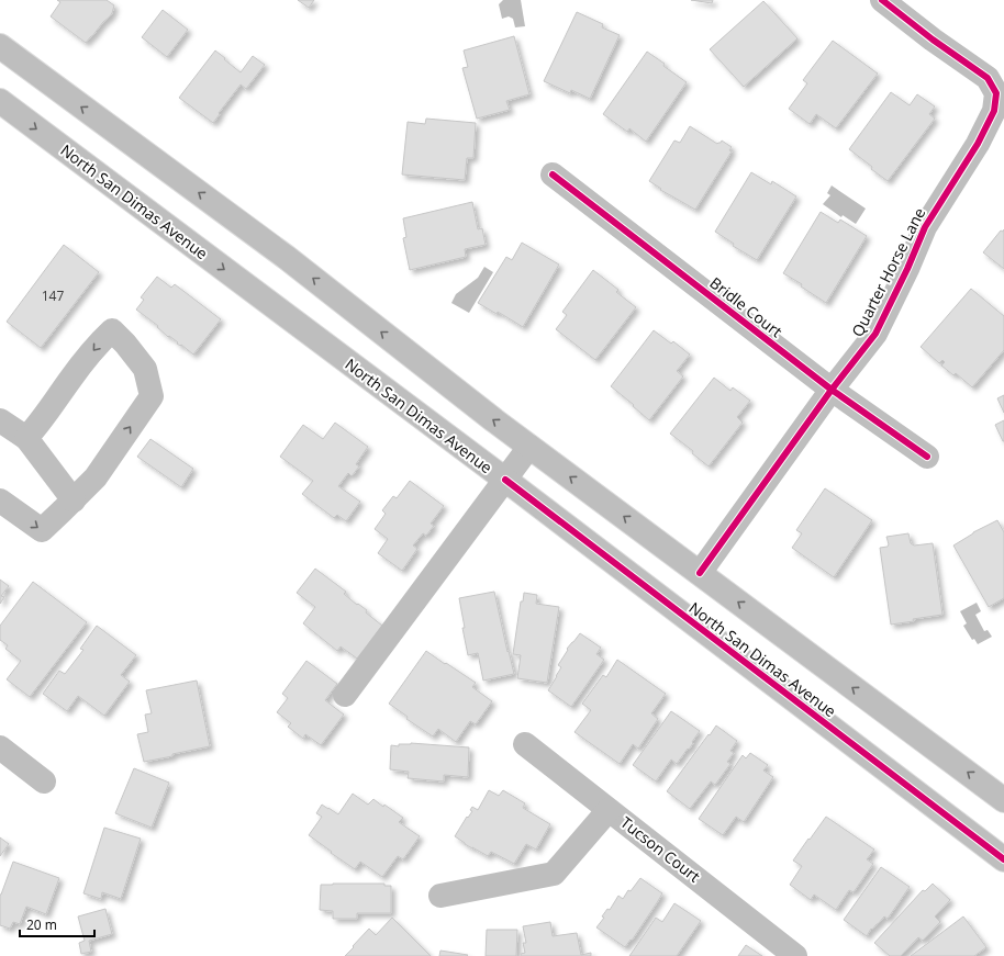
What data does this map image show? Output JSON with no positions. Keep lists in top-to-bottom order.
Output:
{
  "streets": {
    "main road": [
      "North San Dimas Avenue",
      "Quarter Horse Lane",
      "Bridle Court",
      "Tucson Court"
    ]
  },
  "crossings": [
    ["North San Dimas Avenue", "Quarter Horse Lane"],
    ["Quarter Horse Lane", "Bridle Court"]
  ],
  "house_numbers": ["147"],
  "scale_bar": "20 m"
}
